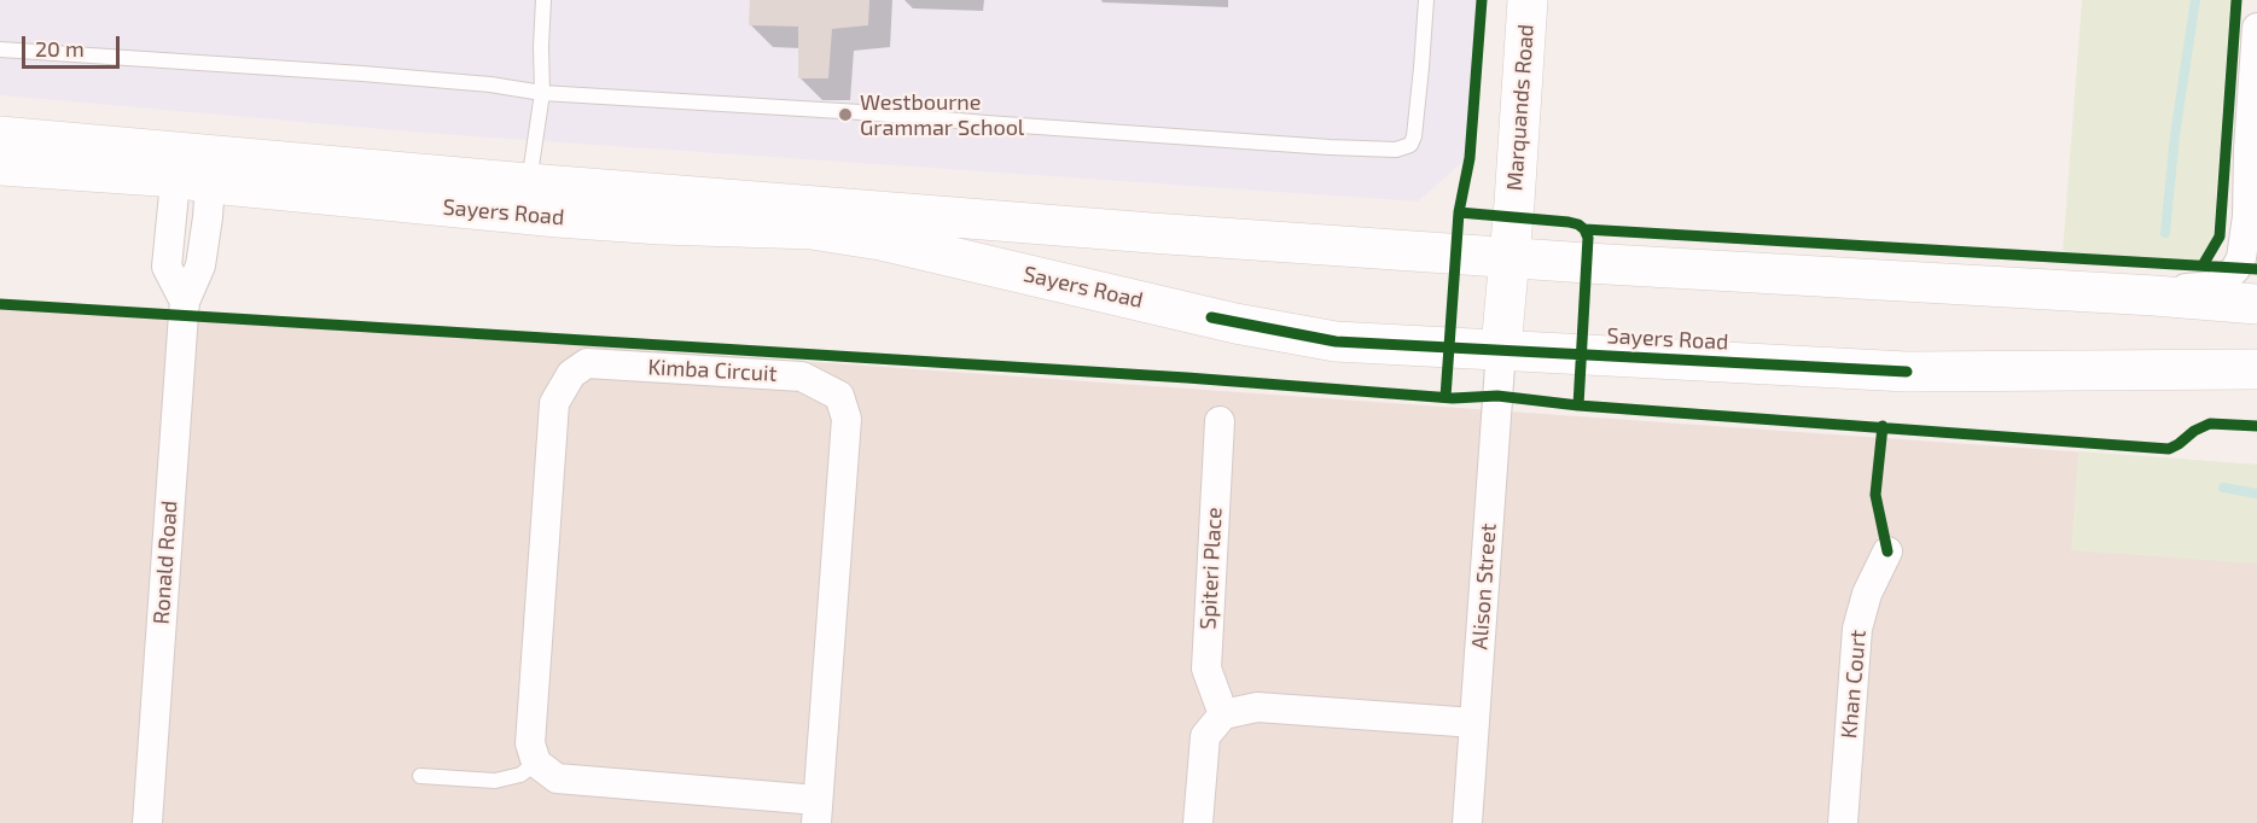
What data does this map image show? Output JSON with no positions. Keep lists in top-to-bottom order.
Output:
{
  "streets": {
    "main road": ["Marquands Road", "Sayers Road"],
    "street": [
      "Kimba Circuit",
      "Ronald Road",
      "Spiteri Place",
      "Alison Street",
      "Khan Court"
    ]
  },
  "crossings": [
    ["Marquands Road", "Sayers Road"],
    ["Marquands Road", "Alison Street"],
    ["Sayers Road", "Ronald Road"],
    ["Sayers Road", "Alison Street"]
  ],
  "places": ["Westbourne Grammar School"],
  "scale_bar": "20 m"
}
